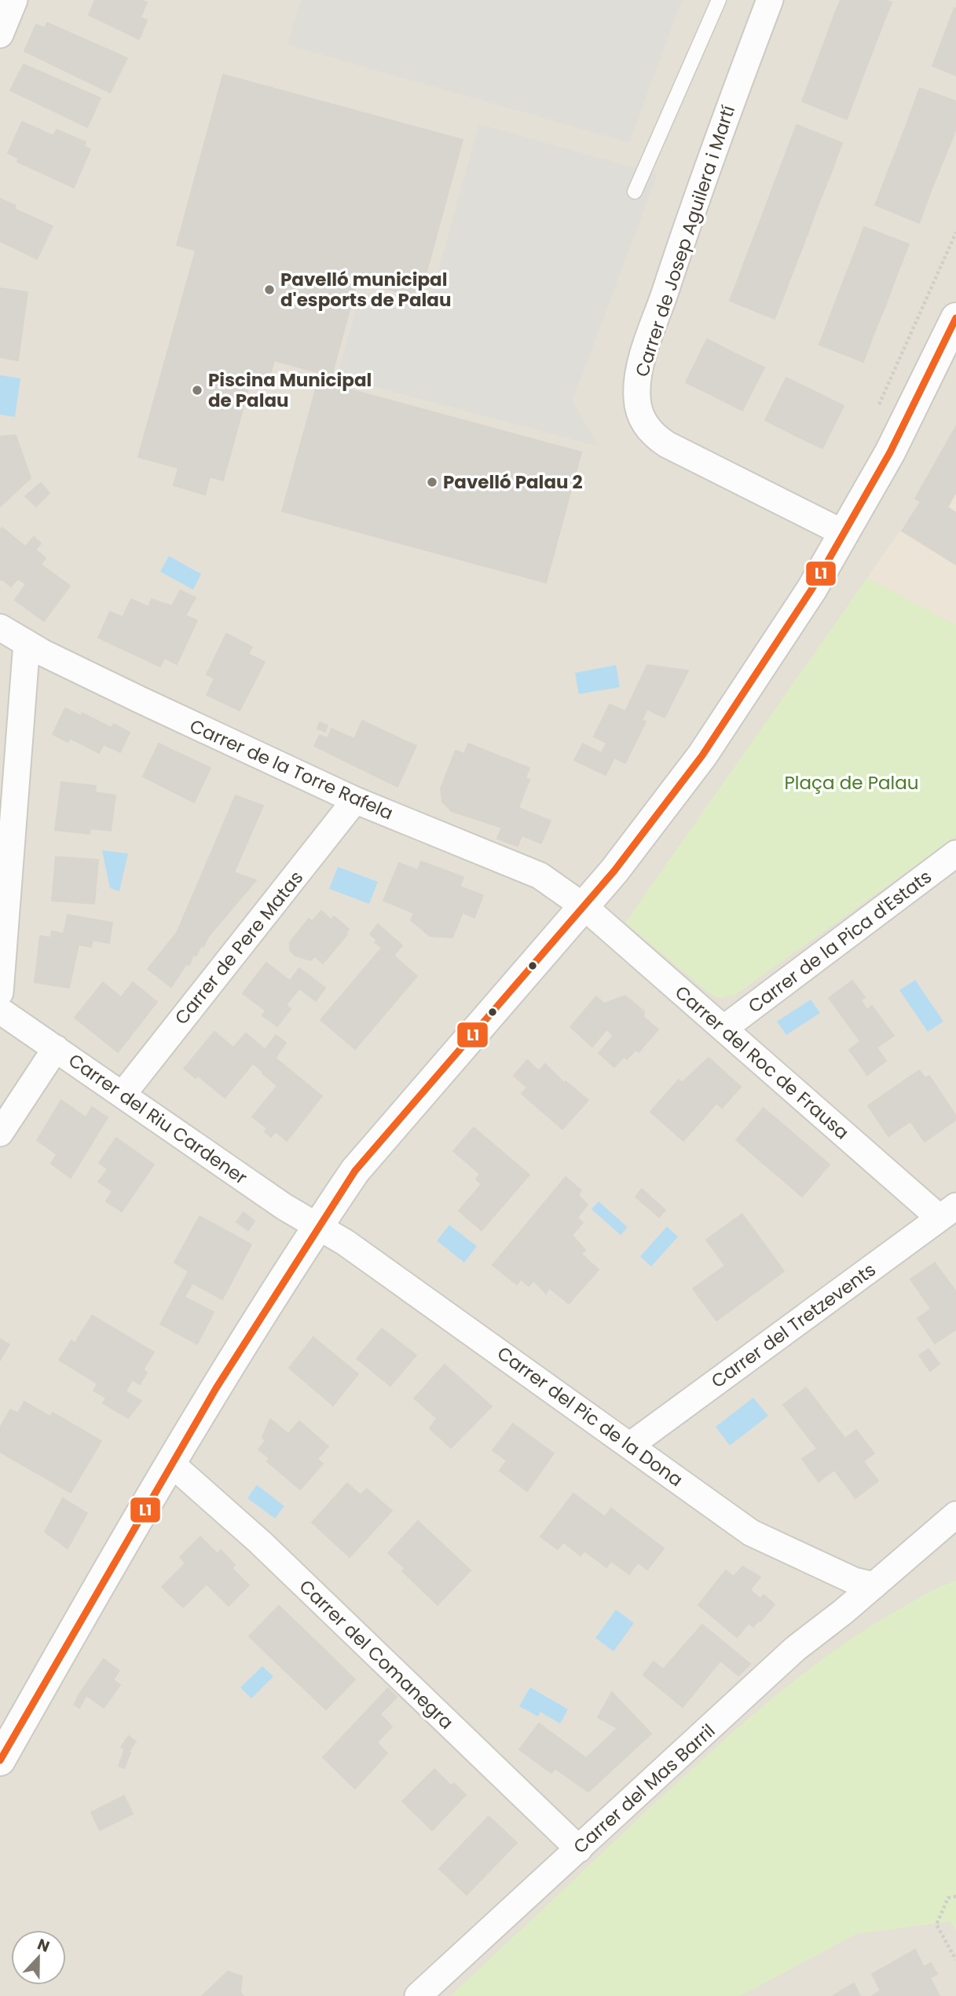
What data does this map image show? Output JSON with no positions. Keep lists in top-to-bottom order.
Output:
{
  "streets": {
    "street": [
      "Carrer de Josep Aguilera i Martí",
      "Carrer de la Torre Rafela",
      "Carrer de la Pica d'Estats",
      "Carrer de Pere Matas",
      "Carrer del Roc de Frausa",
      "Carrer del Riu Cardener",
      "Carrer del Tretzevents",
      "Carrer del Pic de la Dona",
      "Carrer del Comanegra",
      "Carrer del Mas Barril"
    ]
  },
  "crossings": [
    ["Carrer de la Torre Rafela", "Carrer de Pere Matas"],
    ["Carrer de la Torre Rafela", "Carrer del Roc de Frausa"],
    ["Carrer de la Pica d'Estats", "Carrer del Roc de Frausa"],
    ["Carrer de Pere Matas", "Carrer del Riu Cardener"],
    ["Carrer del Roc de Frausa", "Carrer del Tretzevents"],
    ["Carrer del Riu Cardener", "Carrer del Pic de la Dona"],
    ["Carrer del Tretzevents", "Carrer del Pic de la Dona"],
    ["Carrer del Pic de la Dona", "Carrer del Mas Barril"],
    ["Carrer del Comanegra", "Carrer del Mas Barril"]
  ],
  "parks": ["Plaça de Palau"],
  "places": ["Pavelló municipal d'esports de Palau", "Piscina Municipal de Palau", "Pavelló Palau 2"],
  "lines": ["transit line L1"],
  "north": "top"
}
